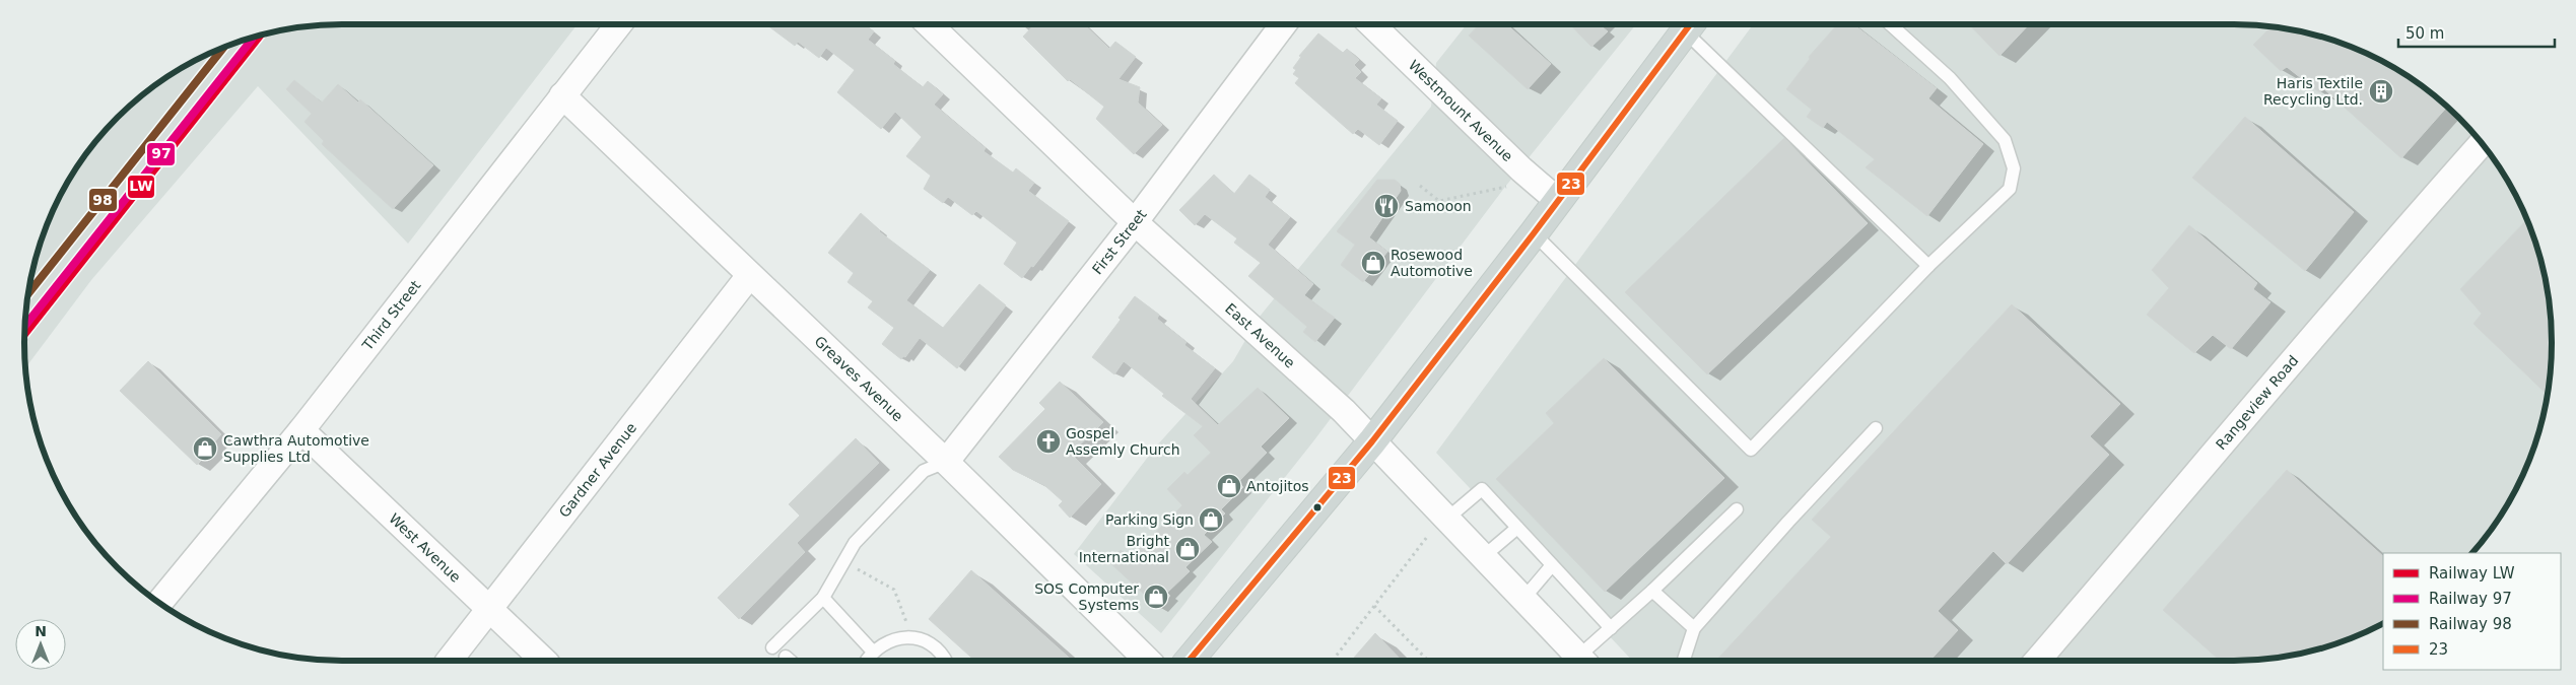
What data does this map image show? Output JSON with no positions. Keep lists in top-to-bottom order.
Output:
{
  "streets": {
    "street": [
      "Westmount Avenue",
      "First Street",
      "Third Street",
      "East Avenue",
      "Greaves Avenue",
      "Rangeview Road",
      "Gardner Avenue",
      "West Avenue"
    ]
  },
  "crossings": [
    ["First Street", "East Avenue"],
    ["First Street", "Greaves Avenue"],
    ["Third Street", "Greaves Avenue"],
    ["Third Street", "West Avenue"],
    ["Greaves Avenue", "Gardner Avenue"],
    ["Gardner Avenue", "West Avenue"]
  ],
  "places": {
    "building": ["Haris Textile Recycling Ltd."],
    "restaurant": ["Samooon"],
    "shop": [
      "Rosewood Automotive",
      "Cawthra Automotive Supplies Ltd",
      "Antojitos",
      "Parking Sign",
      "Bright International",
      "SOS Computer Systems"
    ],
    "church": ["Gospel Assemly Church"]
  },
  "lines": [
    "transit line 23",
    "rail line LW",
    "rail line 97",
    "rail line 98"
  ],
  "legend": [
    "Railway LW",
    "Railway 97",
    "Railway 98",
    "23"
  ],
  "scale_bar": "50 m",
  "north": "top"
}
